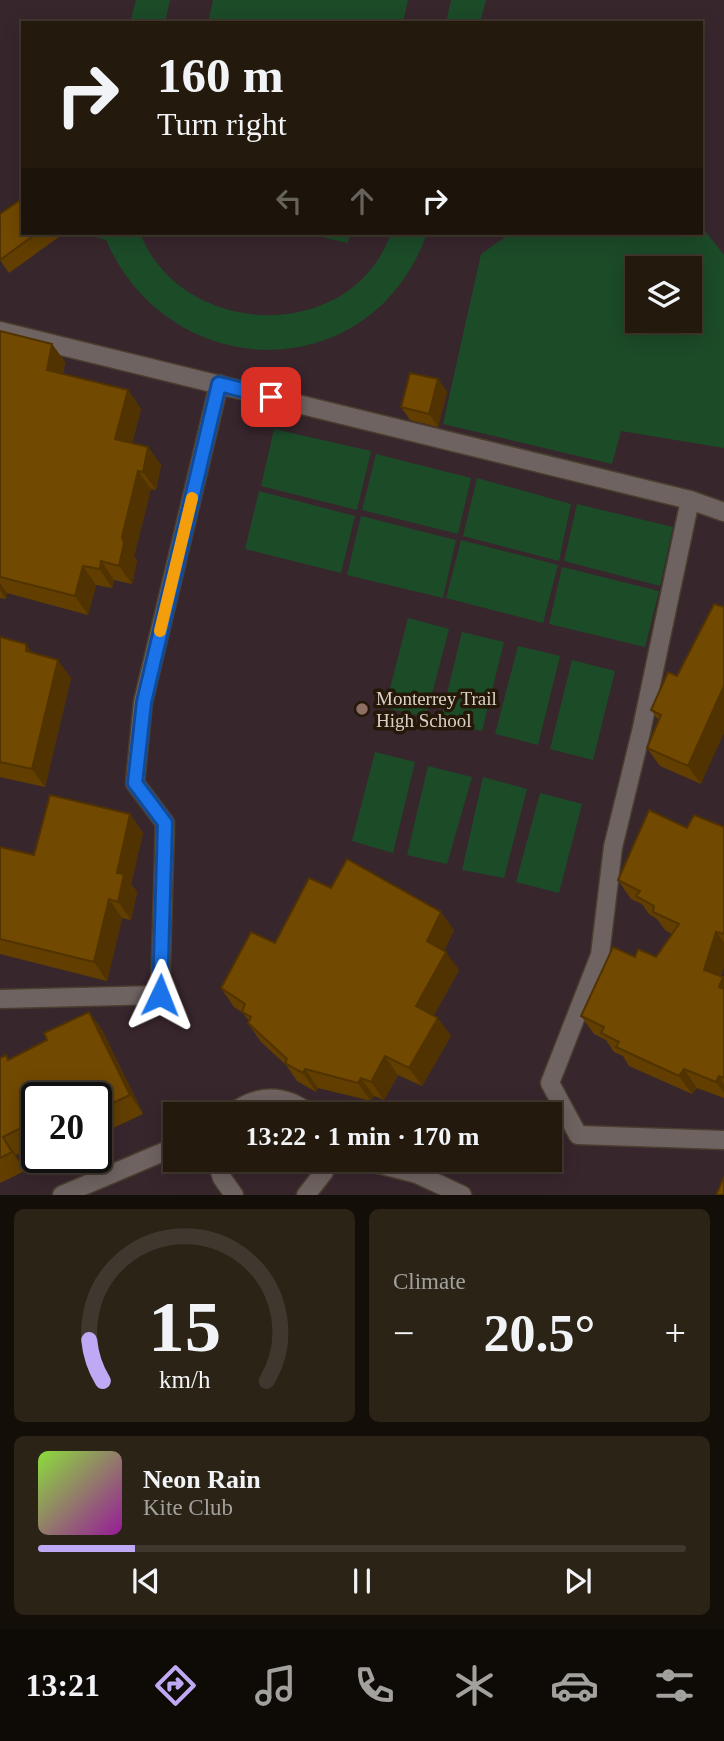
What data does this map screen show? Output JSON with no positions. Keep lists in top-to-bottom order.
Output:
{
  "places": ["Monterrey Trail High School"],
  "page": {
    "turn": ["160 m", "Turn right"],
    "limit": "20",
    "trip": "13:22 · 1 min · 170 m",
    "tile": "Climate",
    "heat": ["−", "20.5°", "+"],
    "song": ["Neon Rain", "Kite Club"],
    "tabs": "13:21",
    "gauge": ["15", "km/h"]
  }
}
